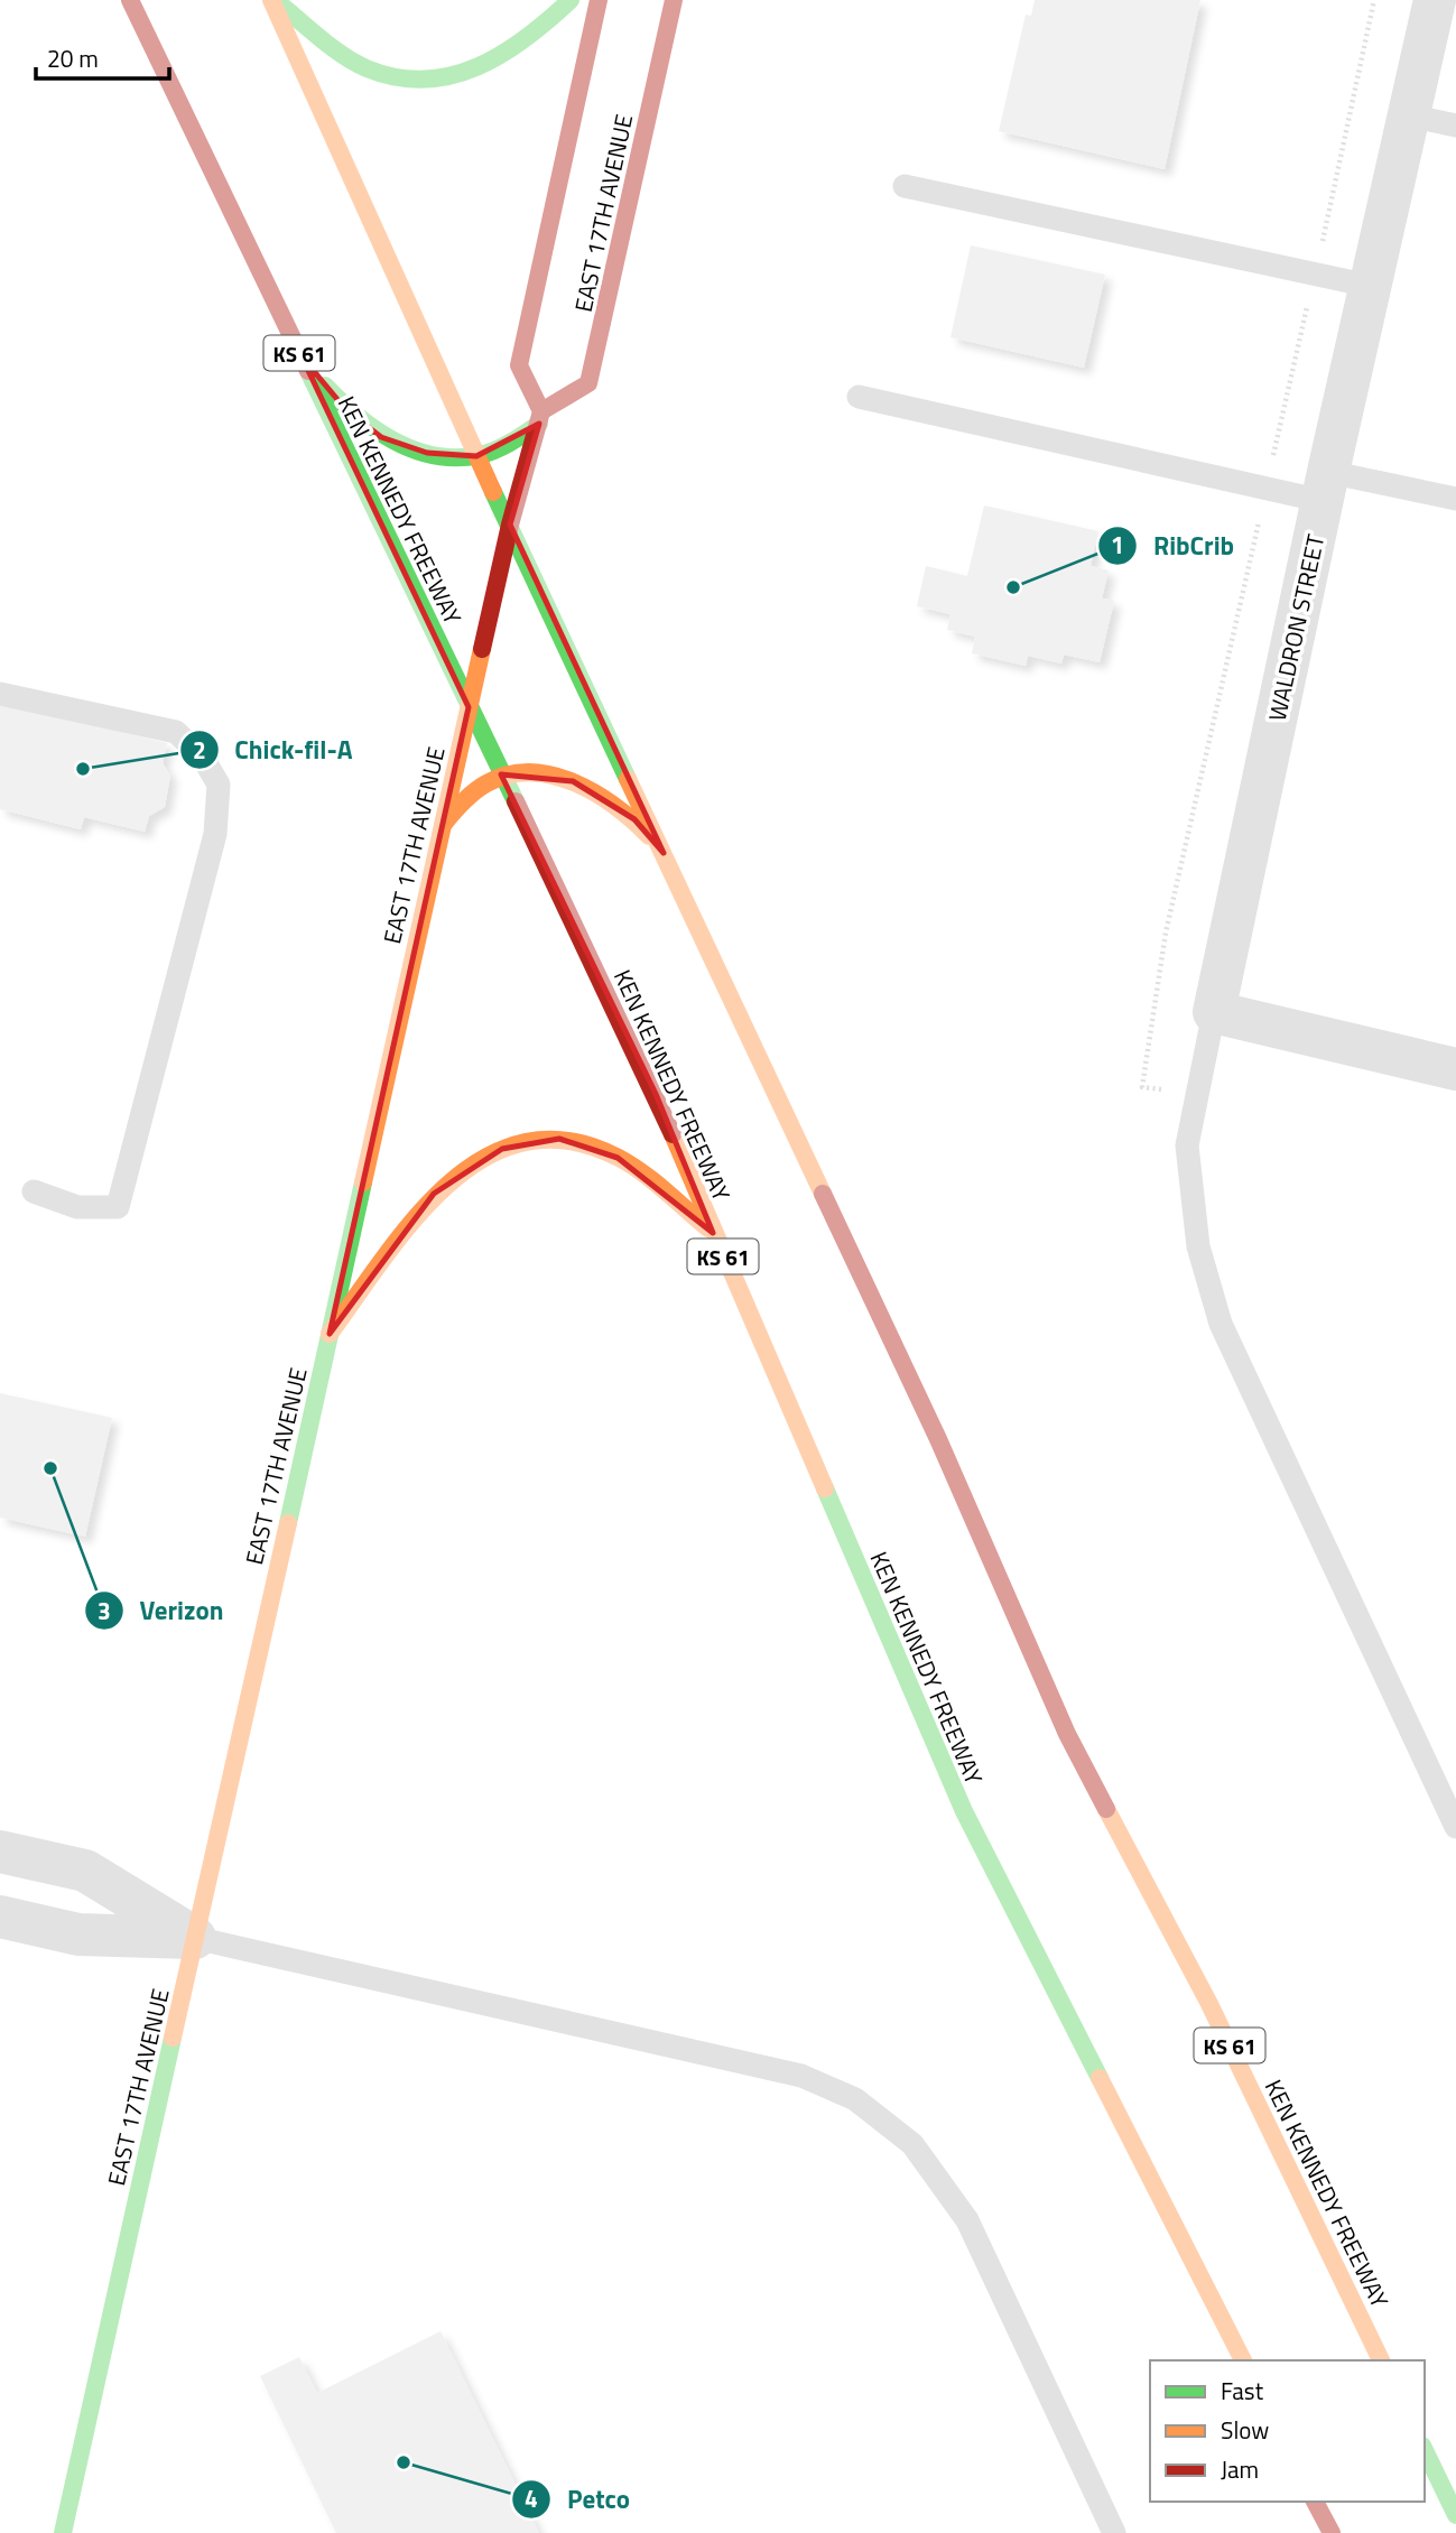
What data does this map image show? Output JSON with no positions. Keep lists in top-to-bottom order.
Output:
{
  "streets": {
    "main road": ["EAST 17TH AVENUE", "KS 61", "KEN KENNEDY FREEWAY"],
    "street": ["WALDRON STREET"]
  },
  "crossings": [
    ["EAST 17TH AVENUE", "KEN KENNEDY FREEWAY"]
  ],
  "places": [
    "RibCrib",
    "Chick-fil-A",
    "Verizon",
    "Petco"
  ],
  "legend": ["Fast", "Slow", "Jam"],
  "scale_bar": "20 m"
}
